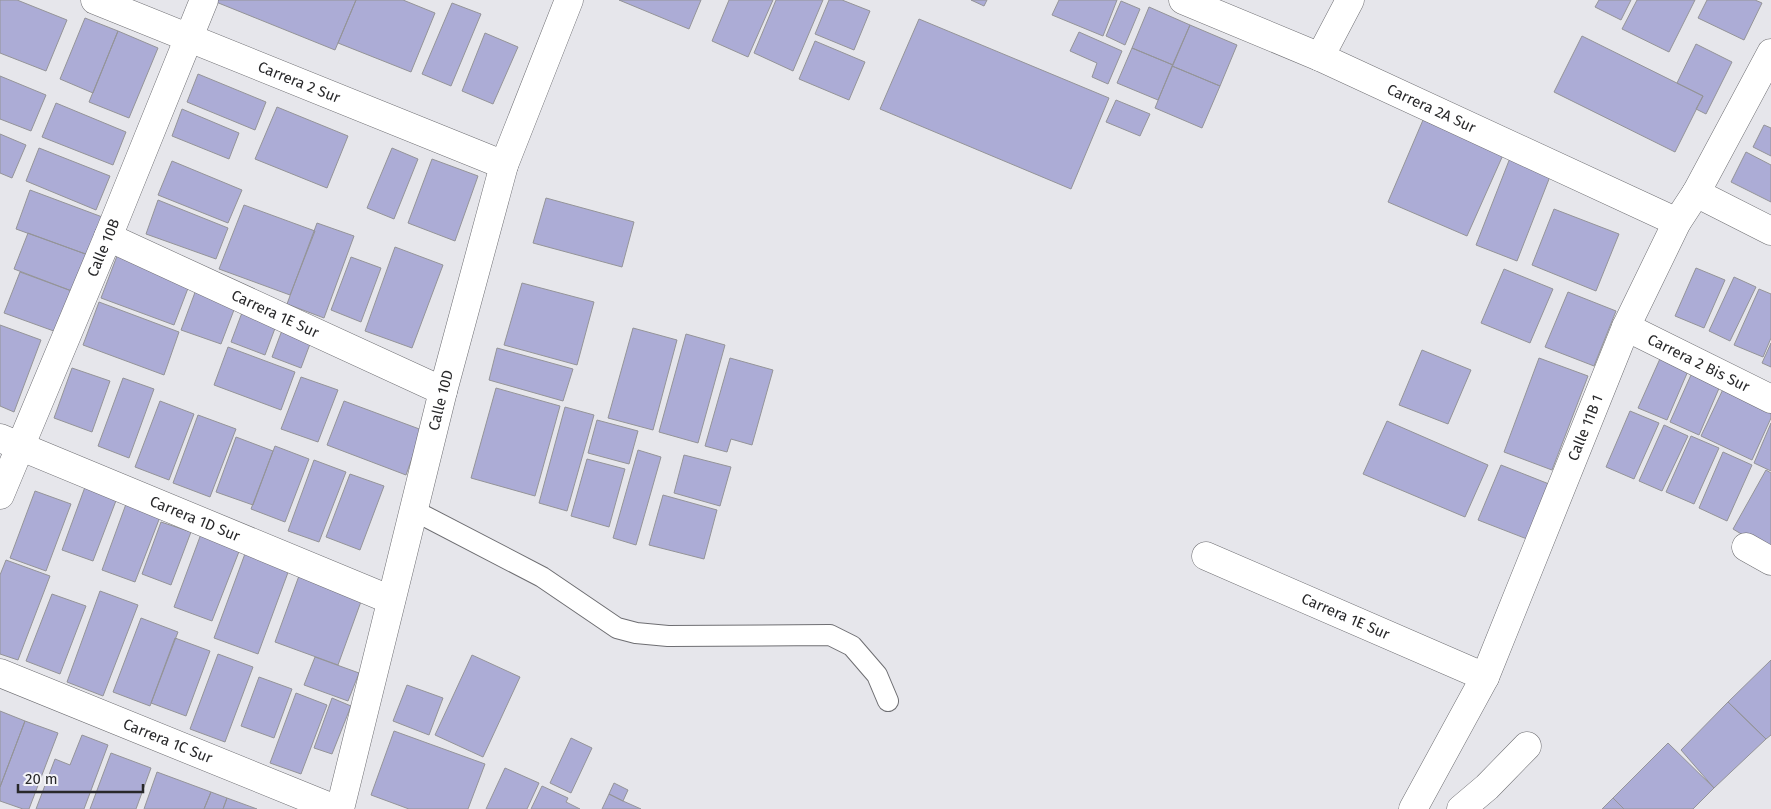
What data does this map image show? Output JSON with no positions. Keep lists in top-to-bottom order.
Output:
{
  "streets": {
    "street": [
      "Carrera 2 Sur",
      "Carrera 2A Sur",
      "Calle 10B",
      "Carrera 1E Sur",
      "Carrera 2 Bis Sur",
      "Calle 10D",
      "Calle 11B 1",
      "Carrera 1D Sur",
      "Carrera 1C Sur"
    ]
  },
  "crossings": [
    ["Carrera 2 Sur", "Calle 10B"],
    ["Carrera 2 Sur", "Calle 10D"],
    ["Carrera 2A Sur", "Calle 11B 1"],
    ["Calle 10B", "Carrera 1E Sur"],
    ["Calle 10B", "Carrera 1D Sur"],
    ["Carrera 1E Sur", "Calle 10D"],
    ["Carrera 1E Sur", "Calle 11B 1"],
    ["Carrera 2 Bis Sur", "Calle 11B 1"],
    ["Calle 10D", "Carrera 1D Sur"]
  ],
  "scale_bar": "20 m"
}
